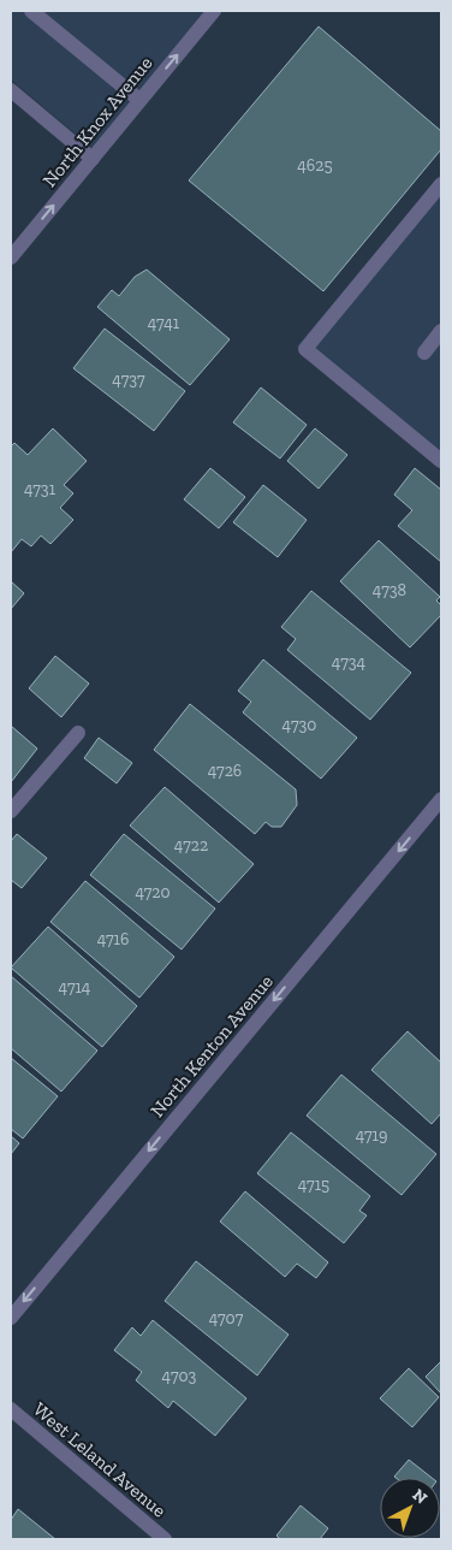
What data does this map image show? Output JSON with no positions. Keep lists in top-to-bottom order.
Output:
{
  "streets": {
    "street": ["North Knox Avenue", "North Kenton Avenue", "West Leland Avenue"]
  },
  "one_way": ["North Knox Avenue", "North Kenton Avenue"],
  "house_numbers": [
    "4625",
    "4741",
    "4737",
    "4731",
    "4738",
    "4734",
    "4730",
    "4726",
    "4722",
    "4720",
    "4716",
    "4714",
    "4719",
    "4715",
    "4707",
    "4703"
  ],
  "north": "top right"
}
